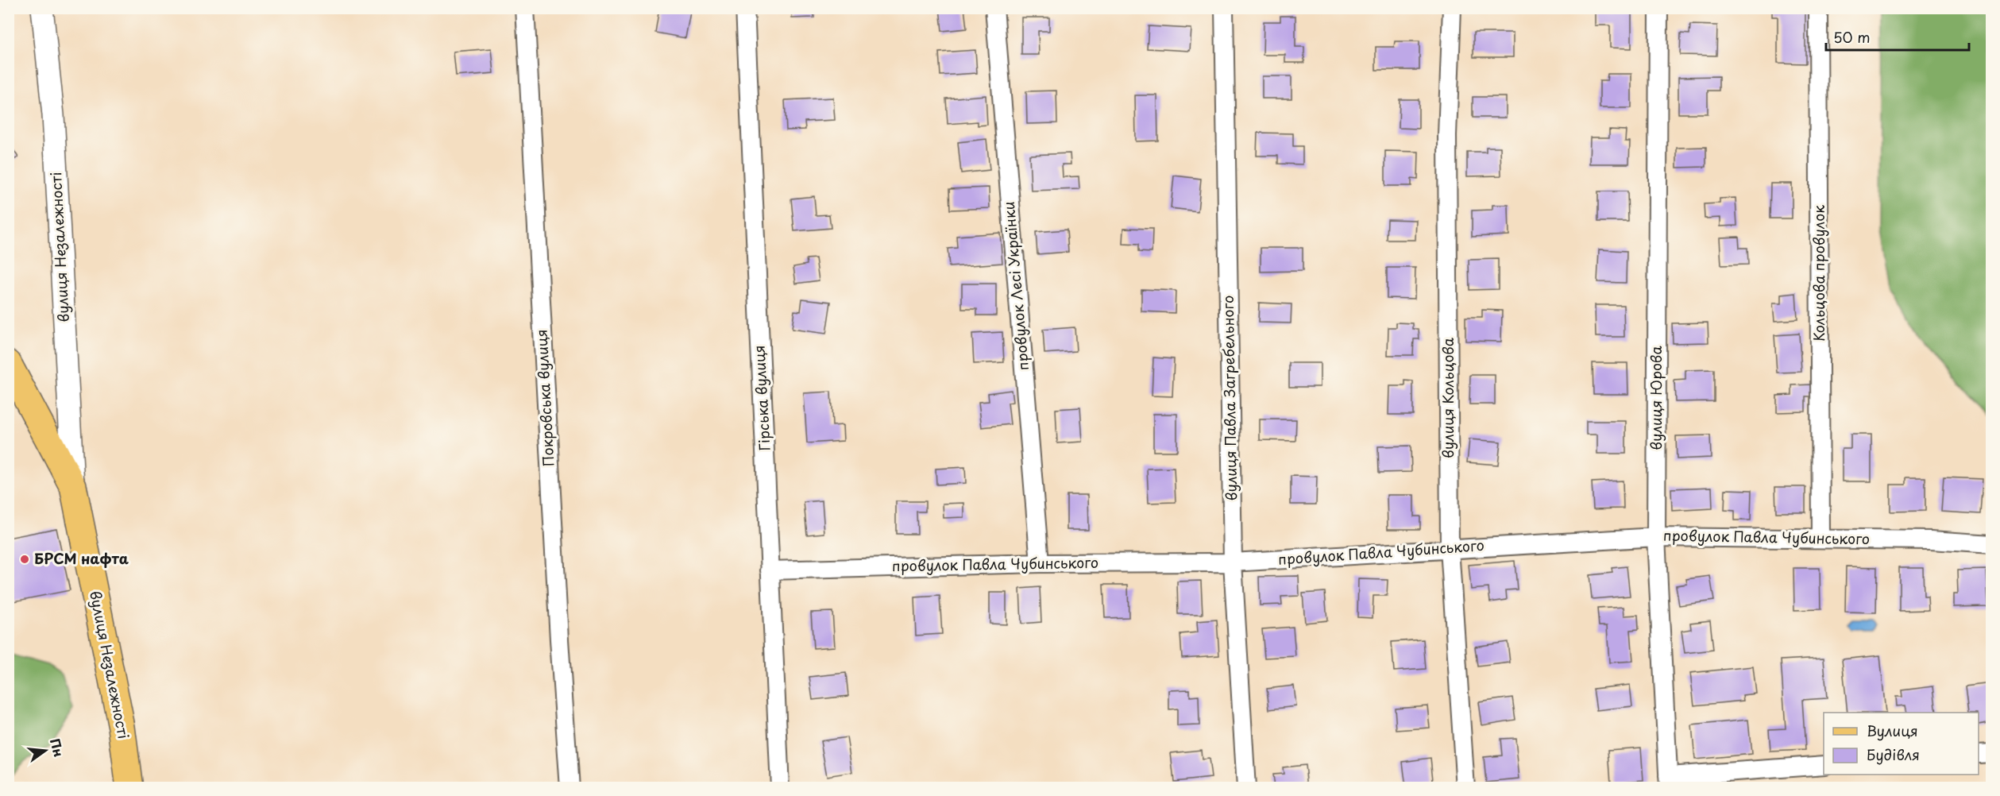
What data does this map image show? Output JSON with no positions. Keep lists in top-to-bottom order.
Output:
{
  "streets": {
    "main road": ["вулиця Незалежності"],
    "street": [
      "Кольцова провулок",
      "провулок Лесі Українки",
      "Покровська вулиця",
      "Гірська вулиця",
      "вулиця Павла Загребельного",
      "вулиця Кольцова",
      "вулиця Юрова",
      "провулок Павла Чубинського"
    ]
  },
  "crossings": [
    ["Кольцова провулок", "провулок Павла Чубинського"],
    ["провулок Лесі Українки", "провулок Павла Чубинського"],
    ["Гірська вулиця", "провулок Павла Чубинського"],
    ["вулиця Павла Загребельного", "провулок Павла Чубинського"],
    ["вулиця Кольцова", "провулок Павла Чубинського"],
    ["вулиця Юрова", "провулок Павла Чубинського"]
  ],
  "places": ["БРСМ нафта"],
  "legend": ["Вулиця", "Будівля"],
  "scale_bar": "50 m",
  "north": "right"
}
